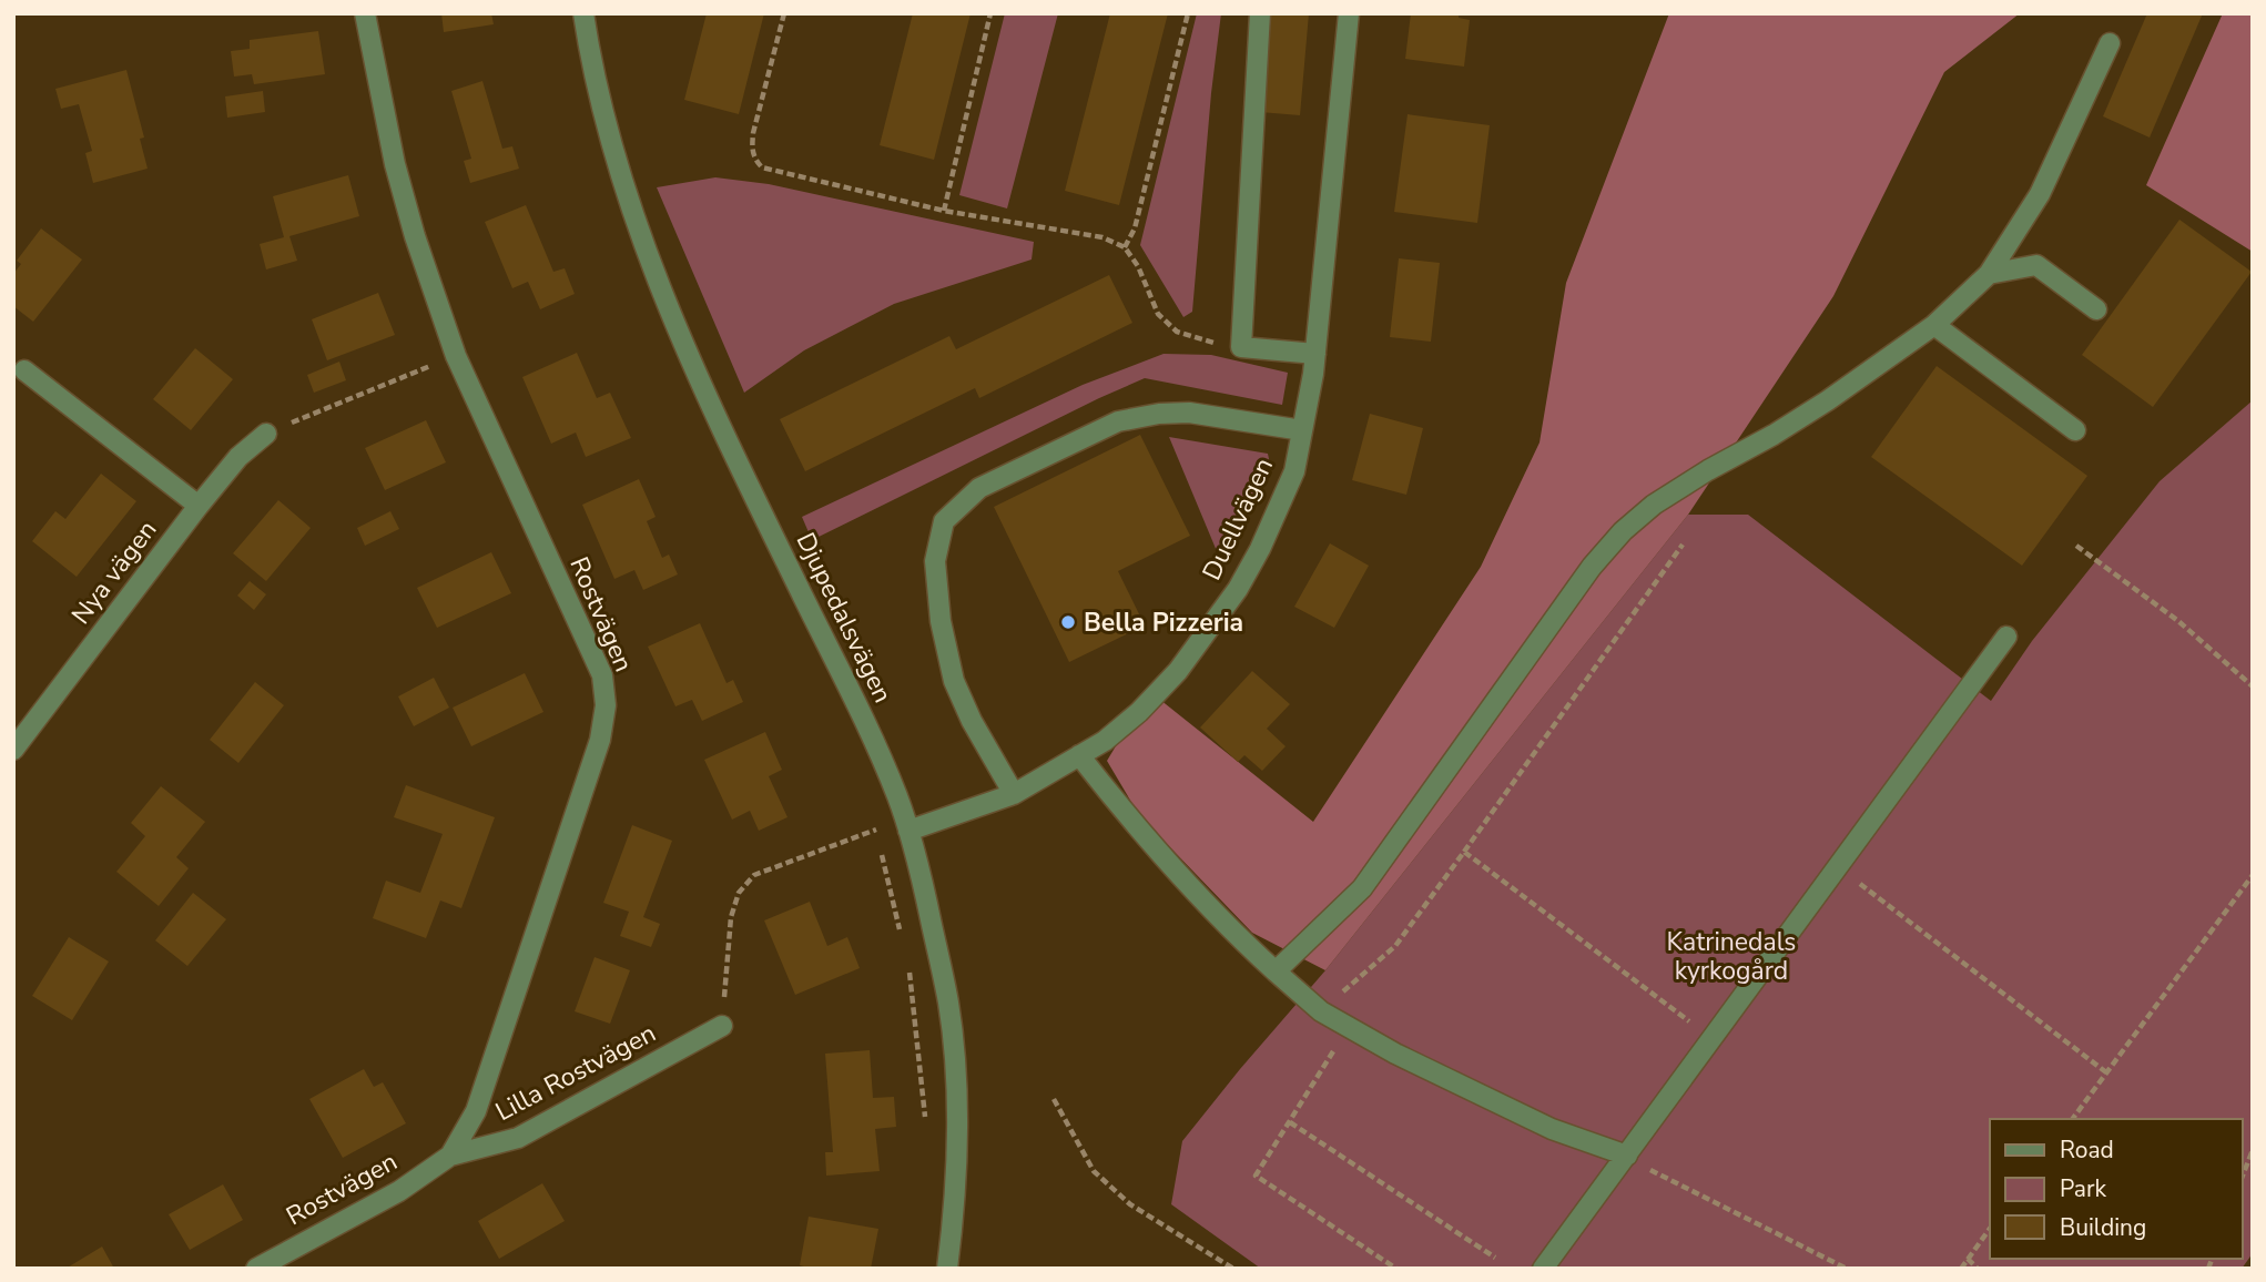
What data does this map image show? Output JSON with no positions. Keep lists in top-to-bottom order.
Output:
{
  "streets": {
    "street": [
      "Duellvägen",
      "Nya vägen",
      "Rostvägen",
      "Djupedalsvägen",
      "Lilla Rostvägen"
    ]
  },
  "crossings": [
    ["Duellvägen", "Djupedalsvägen"],
    ["Rostvägen", "Lilla Rostvägen"]
  ],
  "parks": ["Katrinedals kyrkogård"],
  "places": ["Bella Pizzeria"],
  "legend": ["Road", "Park", "Building"]
}
